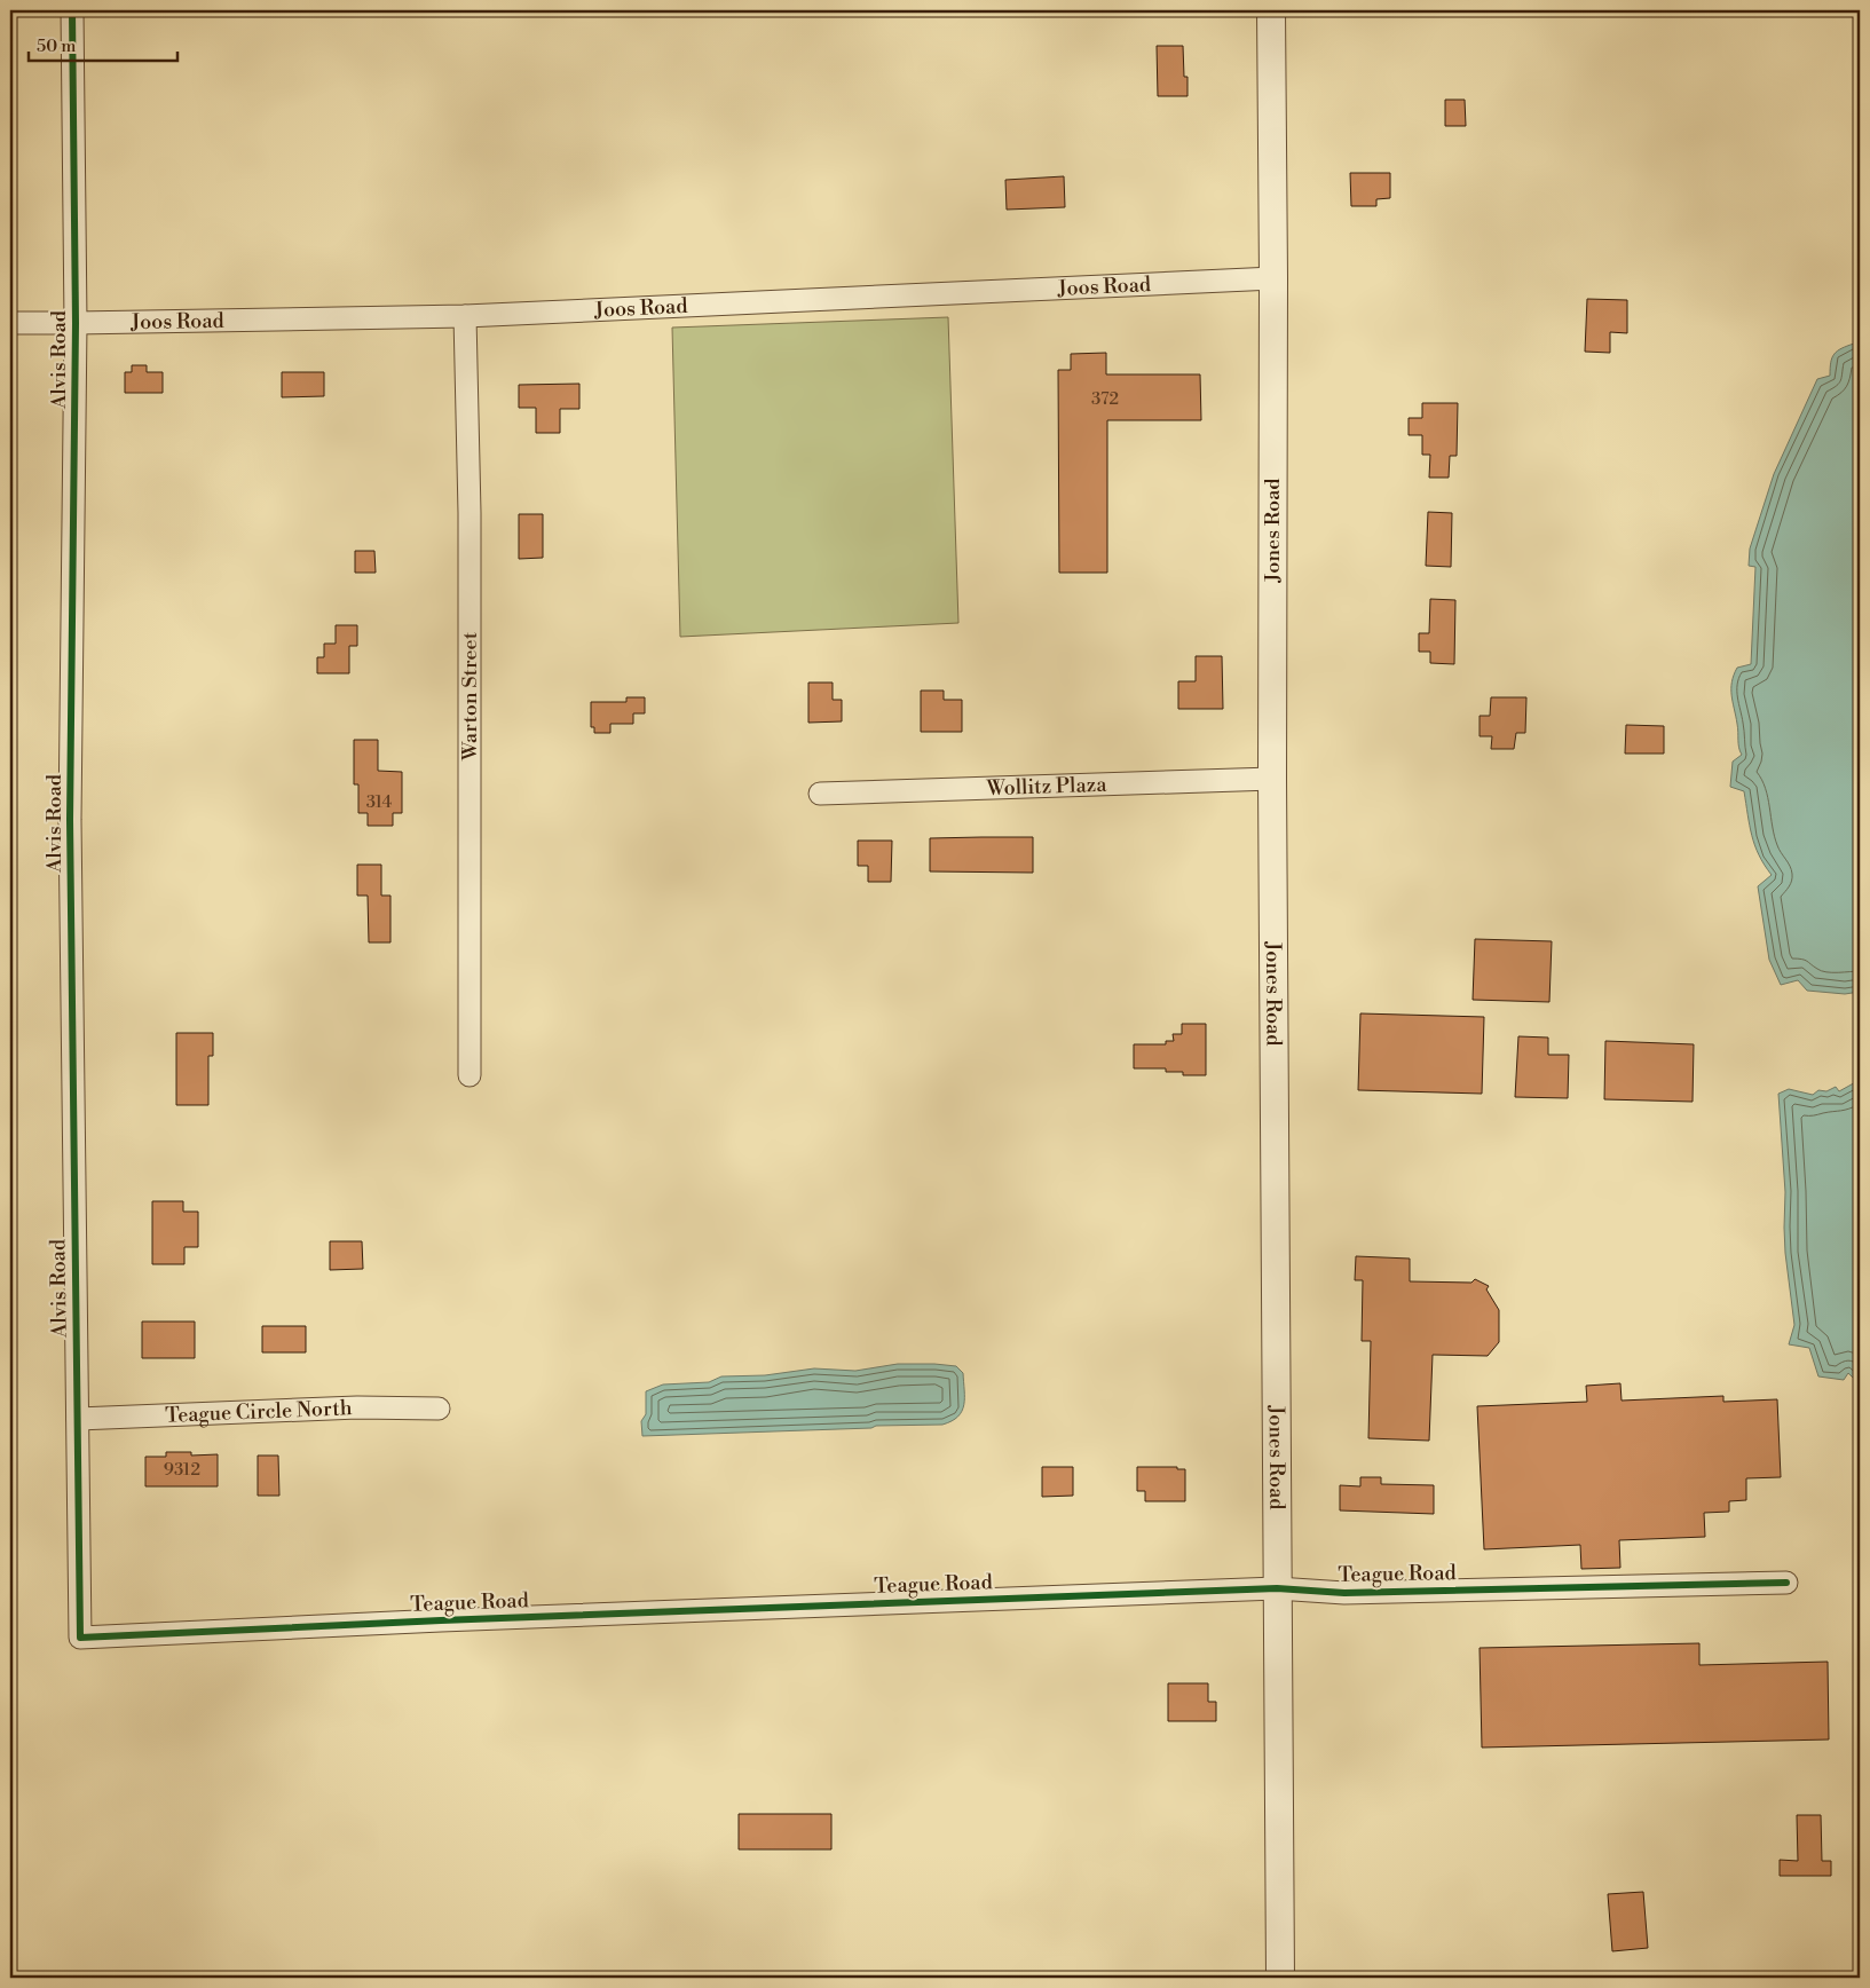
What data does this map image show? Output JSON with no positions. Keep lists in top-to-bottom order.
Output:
{
  "streets": {
    "street": [
      "Joos Road",
      "Alvis Road",
      "Jones Road",
      "Warton Street",
      "Wollitz Plaza",
      "Teague Circle North",
      "Teague Road"
    ]
  },
  "crossings": [
    ["Joos Road", "Alvis Road"],
    ["Joos Road", "Jones Road"],
    ["Joos Road", "Warton Street"],
    ["Alvis Road", "Teague Circle North"],
    ["Alvis Road", "Teague Road"],
    ["Jones Road", "Wollitz Plaza"],
    ["Jones Road", "Teague Road"]
  ],
  "house_numbers": ["372", "314", "9312"],
  "scale_bar": "50 m"
}
